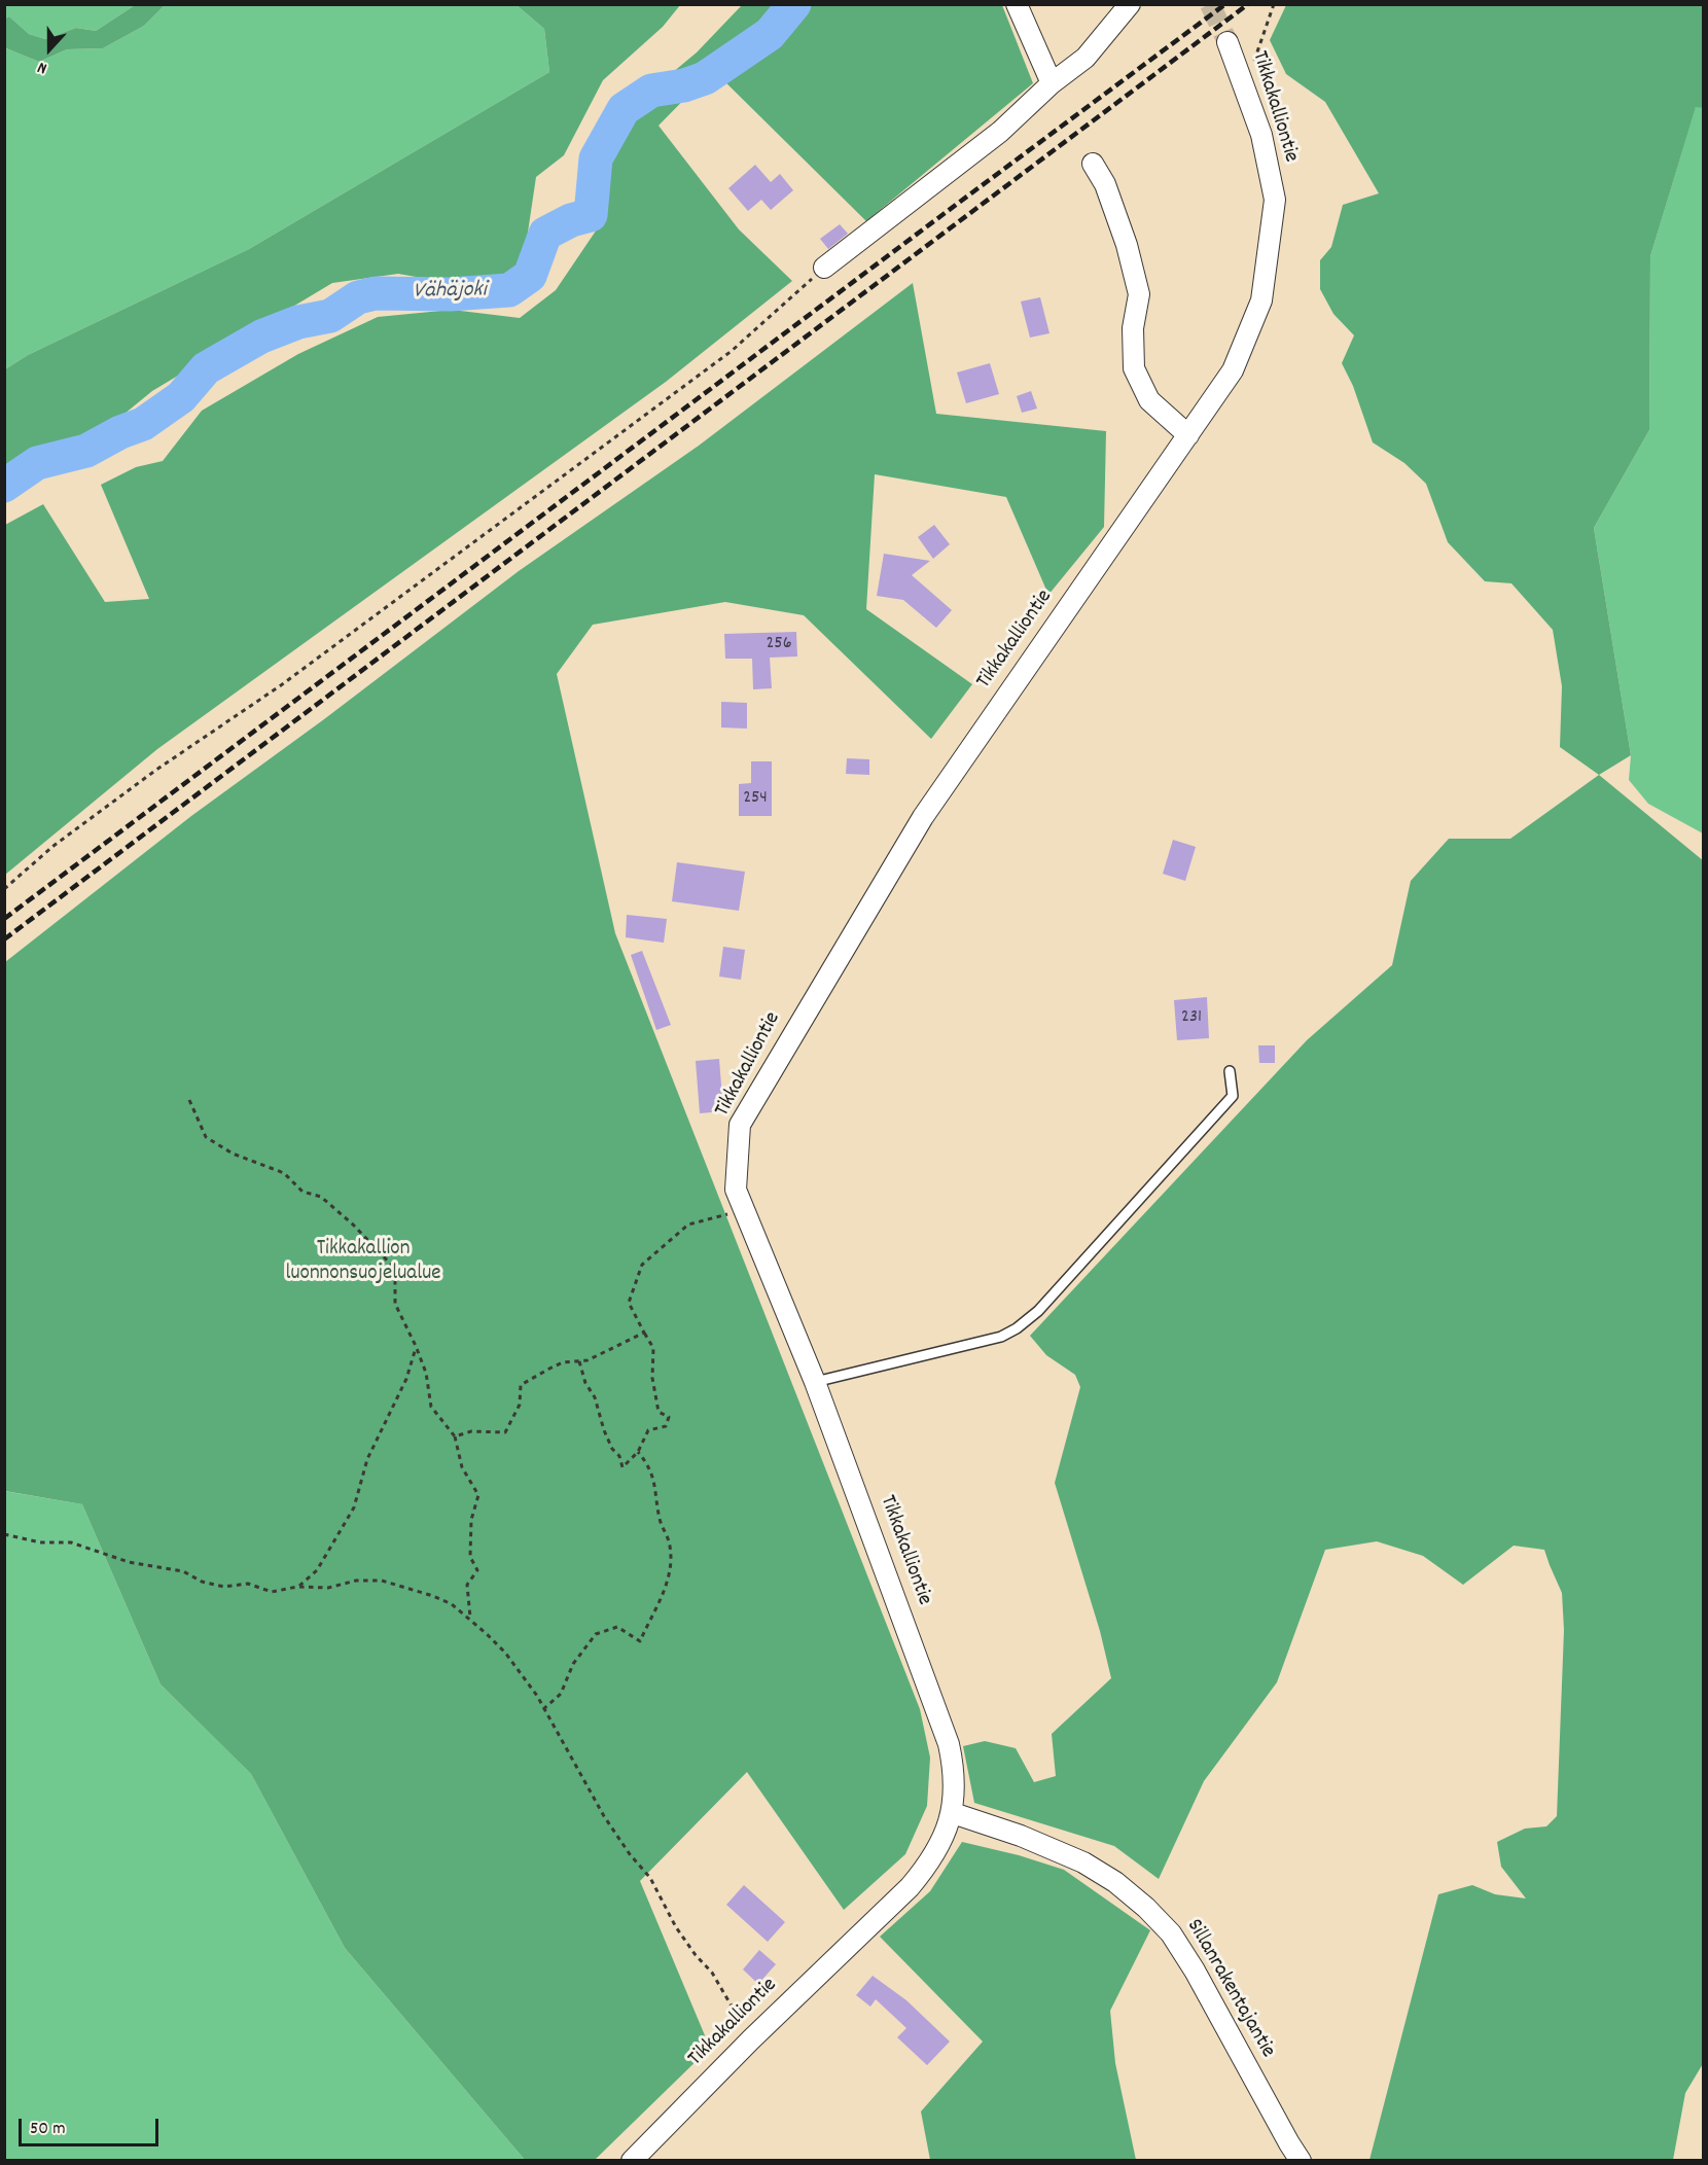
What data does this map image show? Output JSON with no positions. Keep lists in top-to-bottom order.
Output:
{
  "streets": {
    "street": ["Tikkakalliontie", "Sillanrakentajantie"]
  },
  "crossings": [
    ["Tikkakalliontie", "Sillanrakentajantie"]
  ],
  "water": ["Vähäjoki"],
  "parks": ["Tikkakallion luonnonsuojelualue"],
  "house_numbers": ["256", "254", "231"],
  "scale_bar": "50 m",
  "north": "bottom"
}
